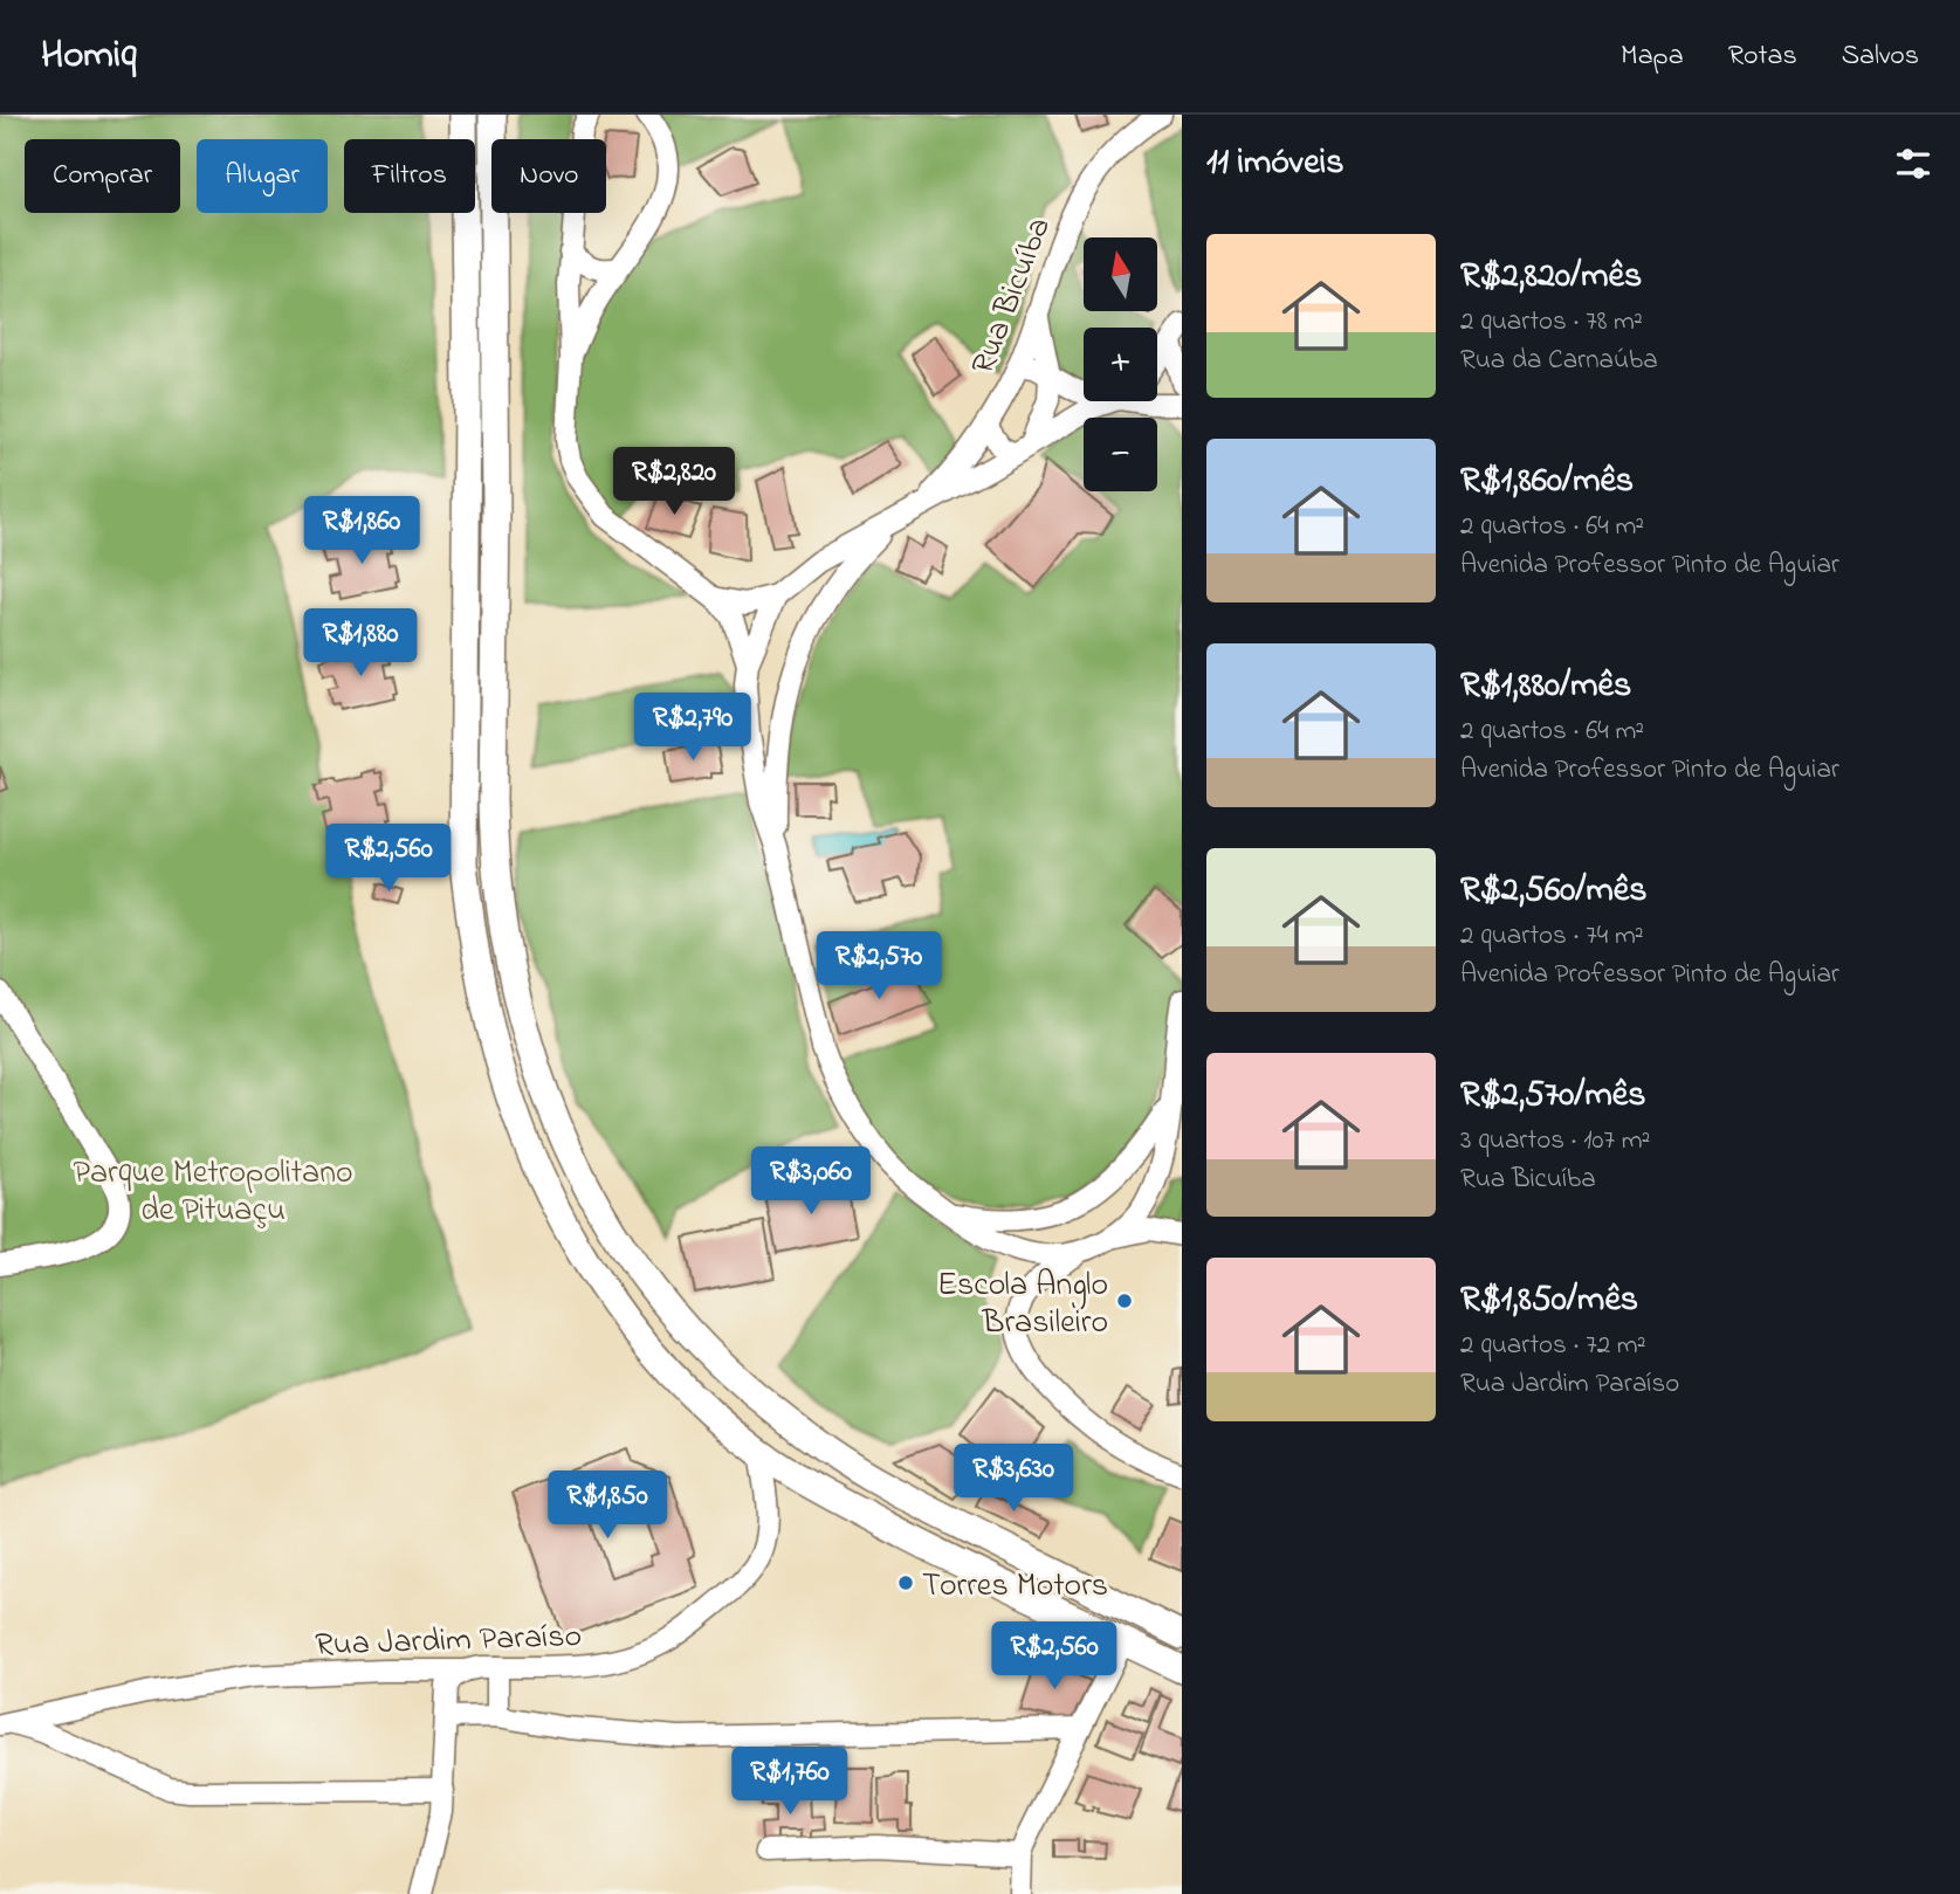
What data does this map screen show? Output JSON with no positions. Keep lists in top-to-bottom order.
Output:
{
  "streets": {
    "street": ["Rua Bicuíba", "Rua Jardim Paraíso"]
  },
  "parks": ["Parque Metropolitano de Pituaçu"],
  "places": ["Escola Anglo Brasileiro", "Torres Motors"],
  "north": "top",
  "page": {
    "header": "Homiq",
    "nav": ["Mapa", "Rotas", "Salvos"],
    "heading": "11 imóveis",
    "chip": [
      "Comprar",
      "Alugar",
      "Filtros",
      "Novo"
    ],
    "list": [
      {
        "name": "R$2,820/mês",
        "note": "2 quartos · 78 m² · Rua da Carnaúba"
      },
      {
        "name": "R$1,860/mês",
        "note": "2 quartos · 64 m² · Avenida Professor Pinto de Aguiar"
      },
      {
        "name": "R$1,880/mês",
        "note": "2 quartos · 64 m² · Avenida Professor Pinto de Aguiar"
      },
      {
        "name": "R$2,560/mês",
        "note": "2 quartos · 74 m² · Avenida Professor Pinto de Aguiar"
      },
      {
        "name": "R$2,570/mês",
        "note": "3 quartos · 107 m² · Rua Bicuíba"
      },
      {
        "name": "R$1,850/mês",
        "note": "2 quartos · 72 m² · Rua Jardim Paraíso"
      }
    ],
    "map_buttons": ["+", "−"],
    "price": [
      "R$2,820",
      "R$1,860",
      "R$1,880",
      "R$2,790",
      "R$2,560",
      "R$2,570",
      "R$3,060",
      "R$3,630",
      "R$1,850",
      "R$2,560",
      "R$1,760"
    ]
  }
}
